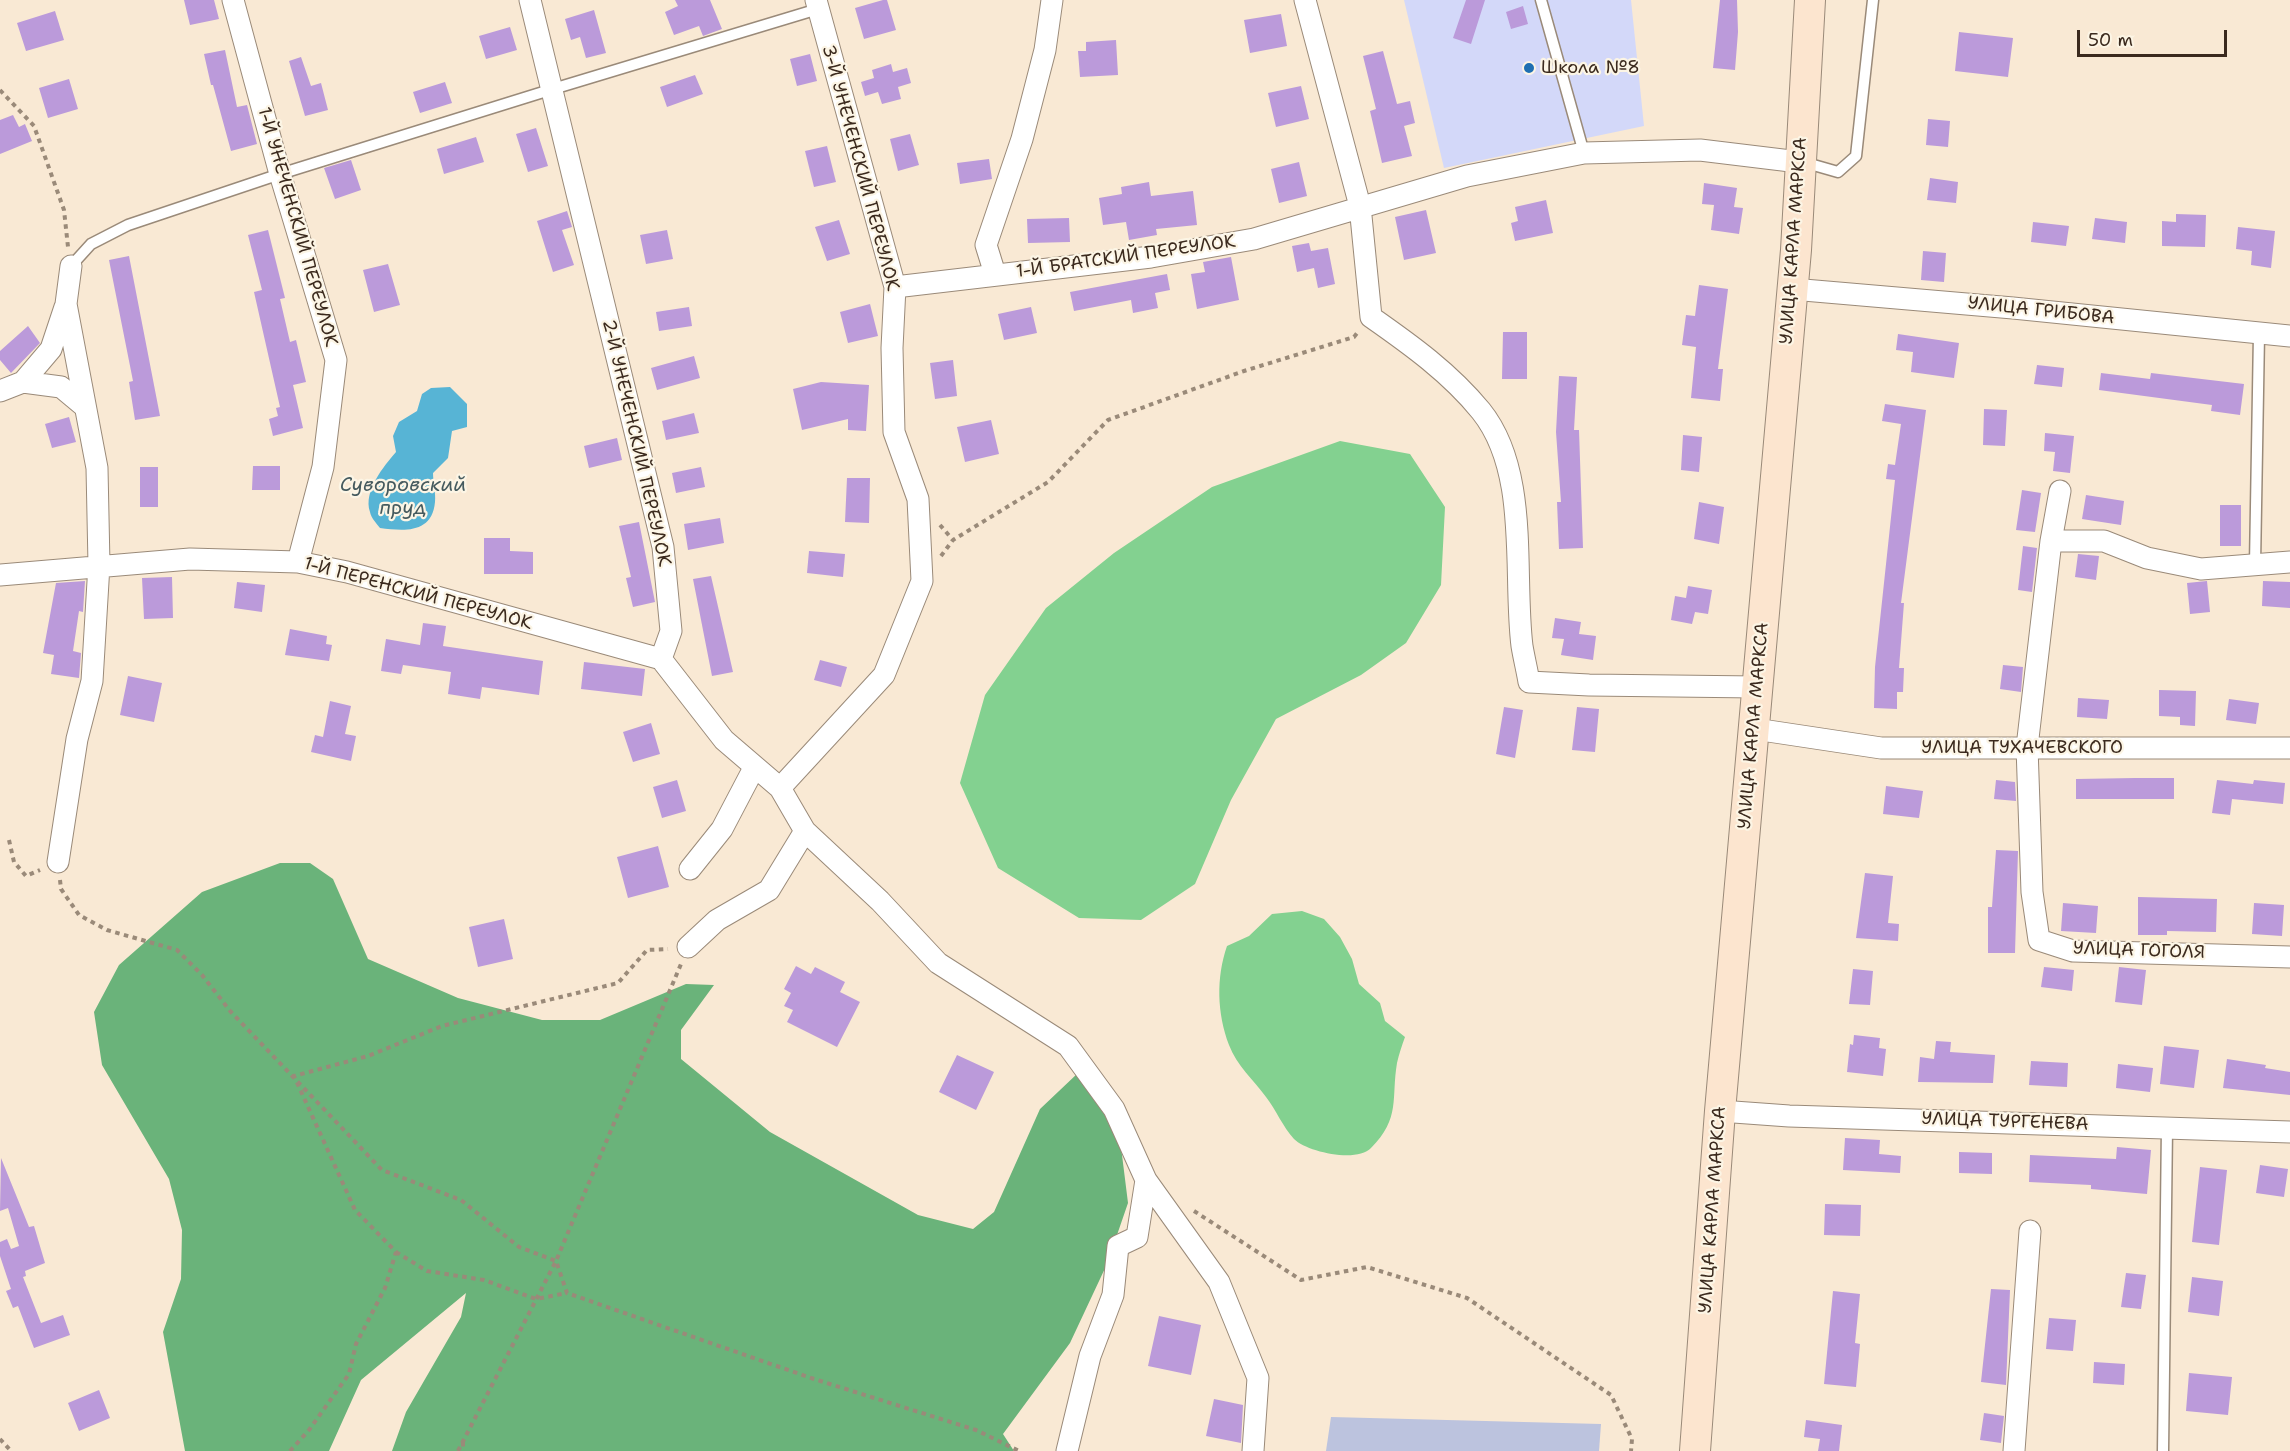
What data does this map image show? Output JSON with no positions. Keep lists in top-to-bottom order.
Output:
{
  "streets": {
    "main road": ["УЛИЦА КАРЛА МАРКСА"],
    "street": [
      "3-Й УНЕЧЕНСКИЙ ПЕРЕУЛОК",
      "1-Й УНЕЧЕНСКИЙ ПЕРЕУЛОК",
      "1-Й БРАТСКИЙ ПЕРЕУЛОК",
      "УЛИЦА ГРИБОВА",
      "2-Й УНЕЧЕНСКИЙ ПЕРЕУЛОК",
      "1-Й ПЕРЕНСКИЙ ПЕРЕУЛОК",
      "УЛИЦА ТУХАЧЕВСКОГО",
      "УЛИЦА ГОГОЛЯ",
      "УЛИЦА ТУРГЕНЕВА"
    ]
  },
  "crossings": [
    ["3-Й УНЕЧЕНСКИЙ ПЕРЕУЛОК", "1-Й БРАТСКИЙ ПЕРЕУЛОК"],
    ["1-Й УНЕЧЕНСКИЙ ПЕРЕУЛОК", "1-Й ПЕРЕНСКИЙ ПЕРЕУЛОК"],
    ["УЛИЦА КАРЛА МАРКСА", "1-Й БРАТСКИЙ ПЕРЕУЛОК"],
    ["УЛИЦА КАРЛА МАРКСА", "УЛИЦА ГРИБОВА"],
    ["УЛИЦА КАРЛА МАРКСА", "УЛИЦА ТУХАЧЕВСКОГО"],
    ["УЛИЦА КАРЛА МАРКСА", "УЛИЦА ТУРГЕНЕВА"],
    ["2-Й УНЕЧЕНСКИЙ ПЕРЕУЛОК", "1-Й ПЕРЕНСКИЙ ПЕРЕУЛОК"],
    ["УЛИЦА ТУХАЧЕВСКОГО", "УЛИЦА ГОГОЛЯ"]
  ],
  "water": ["Суворовский пруд"],
  "places": ["Школа №8"],
  "scale_bar": "50 m"
}
